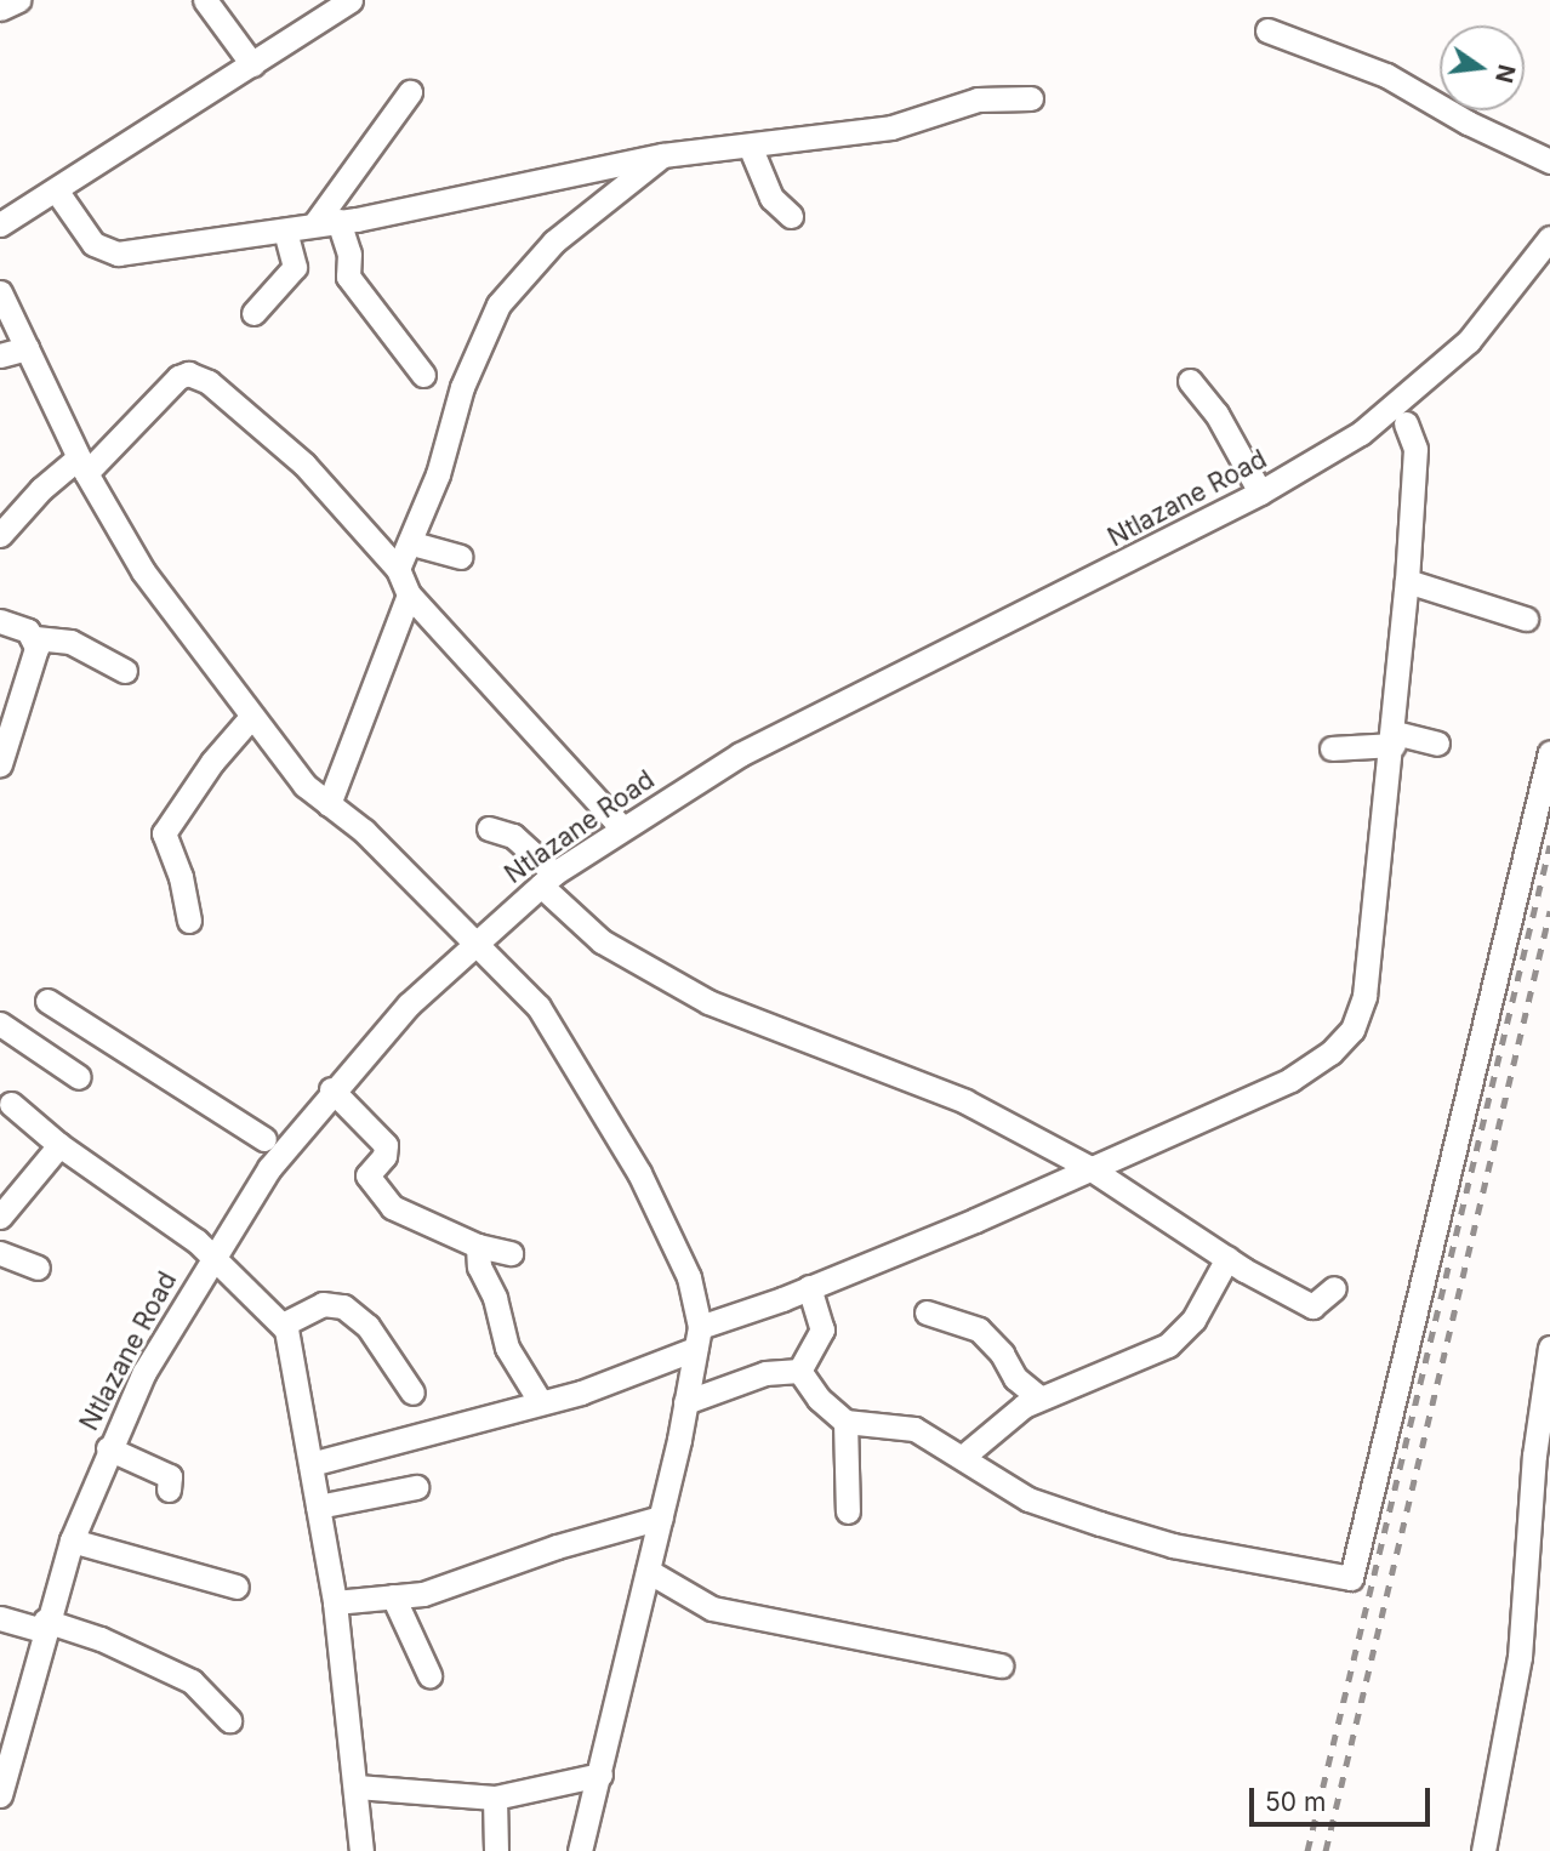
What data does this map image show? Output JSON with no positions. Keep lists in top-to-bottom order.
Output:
{
  "streets": {
    "street": ["Ntlazane Road"]
  },
  "scale_bar": "50 m",
  "north": "right"
}
